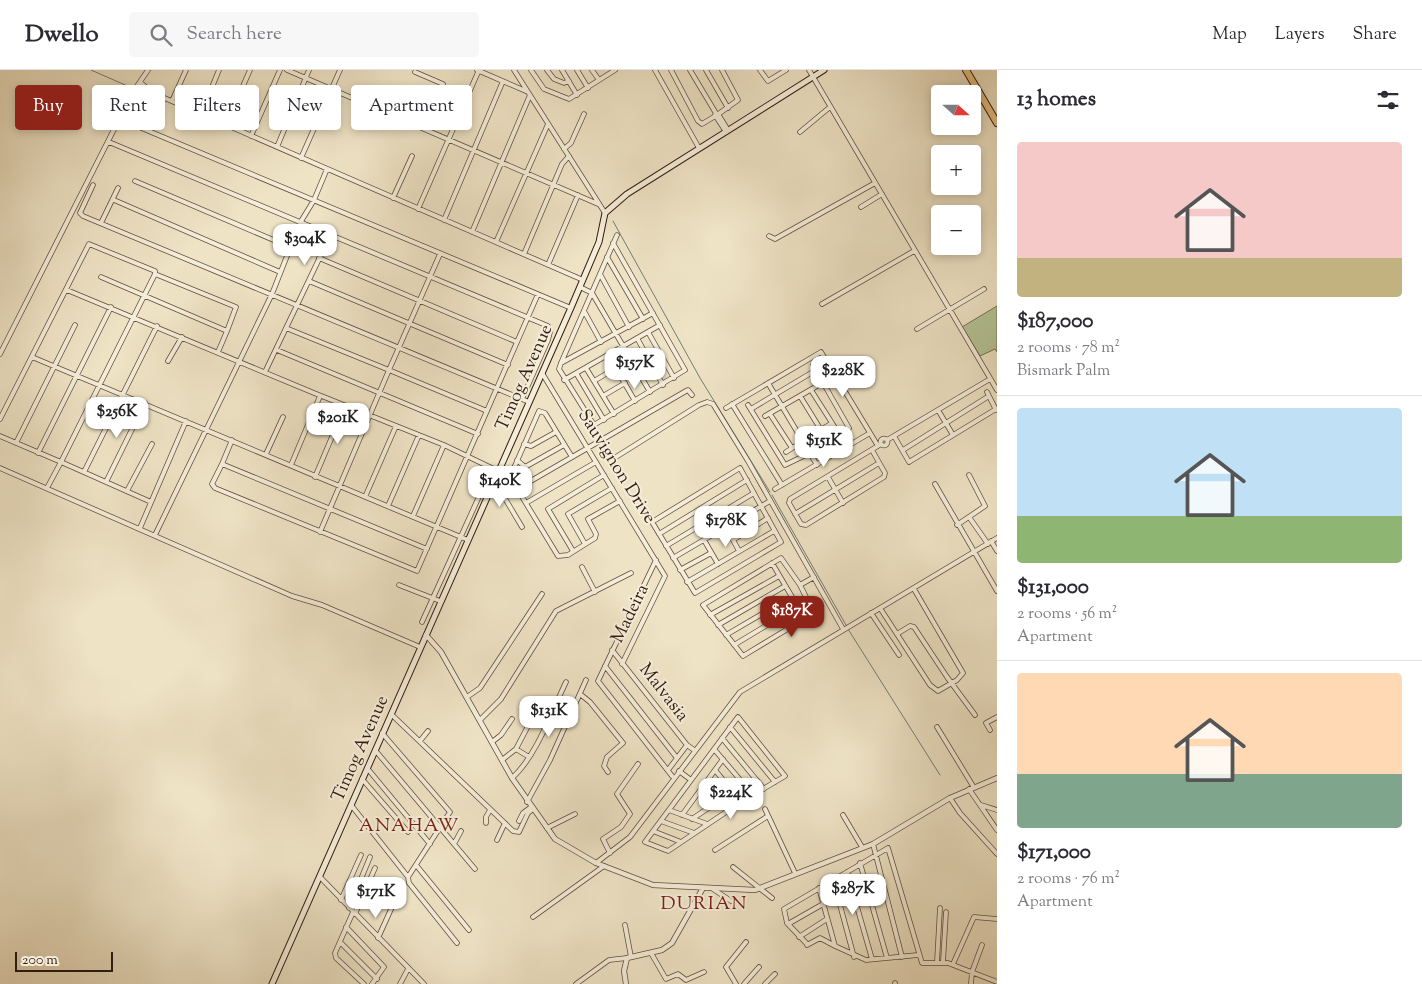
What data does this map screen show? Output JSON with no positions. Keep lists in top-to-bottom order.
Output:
{
  "streets": {
    "main road": ["Timog Avenue"],
    "street": ["Sauvignon Drive", "Madeira", "Malvasia"]
  },
  "crossings": [
    ["Timog Avenue", "Sauvignon Drive"],
    ["Sauvignon Drive", "Madeira"],
    ["Madeira", "Malvasia"]
  ],
  "districts": ["ANAHAW", "DURIAN"],
  "scale_bar": "200 m",
  "north": "right",
  "page": {
    "header": "Dwello",
    "search": "Search here",
    "nav": ["Map", "Layers", "Share"],
    "heading": "13 homes",
    "map_buttons": ["+", "−"],
    "chip": [
      "Buy",
      "Rent",
      "Filters",
      "New",
      "Apartment"
    ],
    "list": [
      {
        "name": "$187,000",
        "note": "2 rooms · 78 m² · Bismark Palm"
      },
      {
        "name": "$131,000",
        "note": "2 rooms · 56 m² · Apartment"
      },
      {
        "name": "$171,000",
        "note": "2 rooms · 76 m² · Apartment"
      }
    ],
    "price": [
      "$304K",
      "$157K",
      "$228K",
      "$256K",
      "$201K",
      "$151K",
      "$140K",
      "$178K",
      "$187K",
      "$131K",
      "$224K",
      "$287K",
      "$171K"
    ],
    "scale": "200 m"
  }
}
